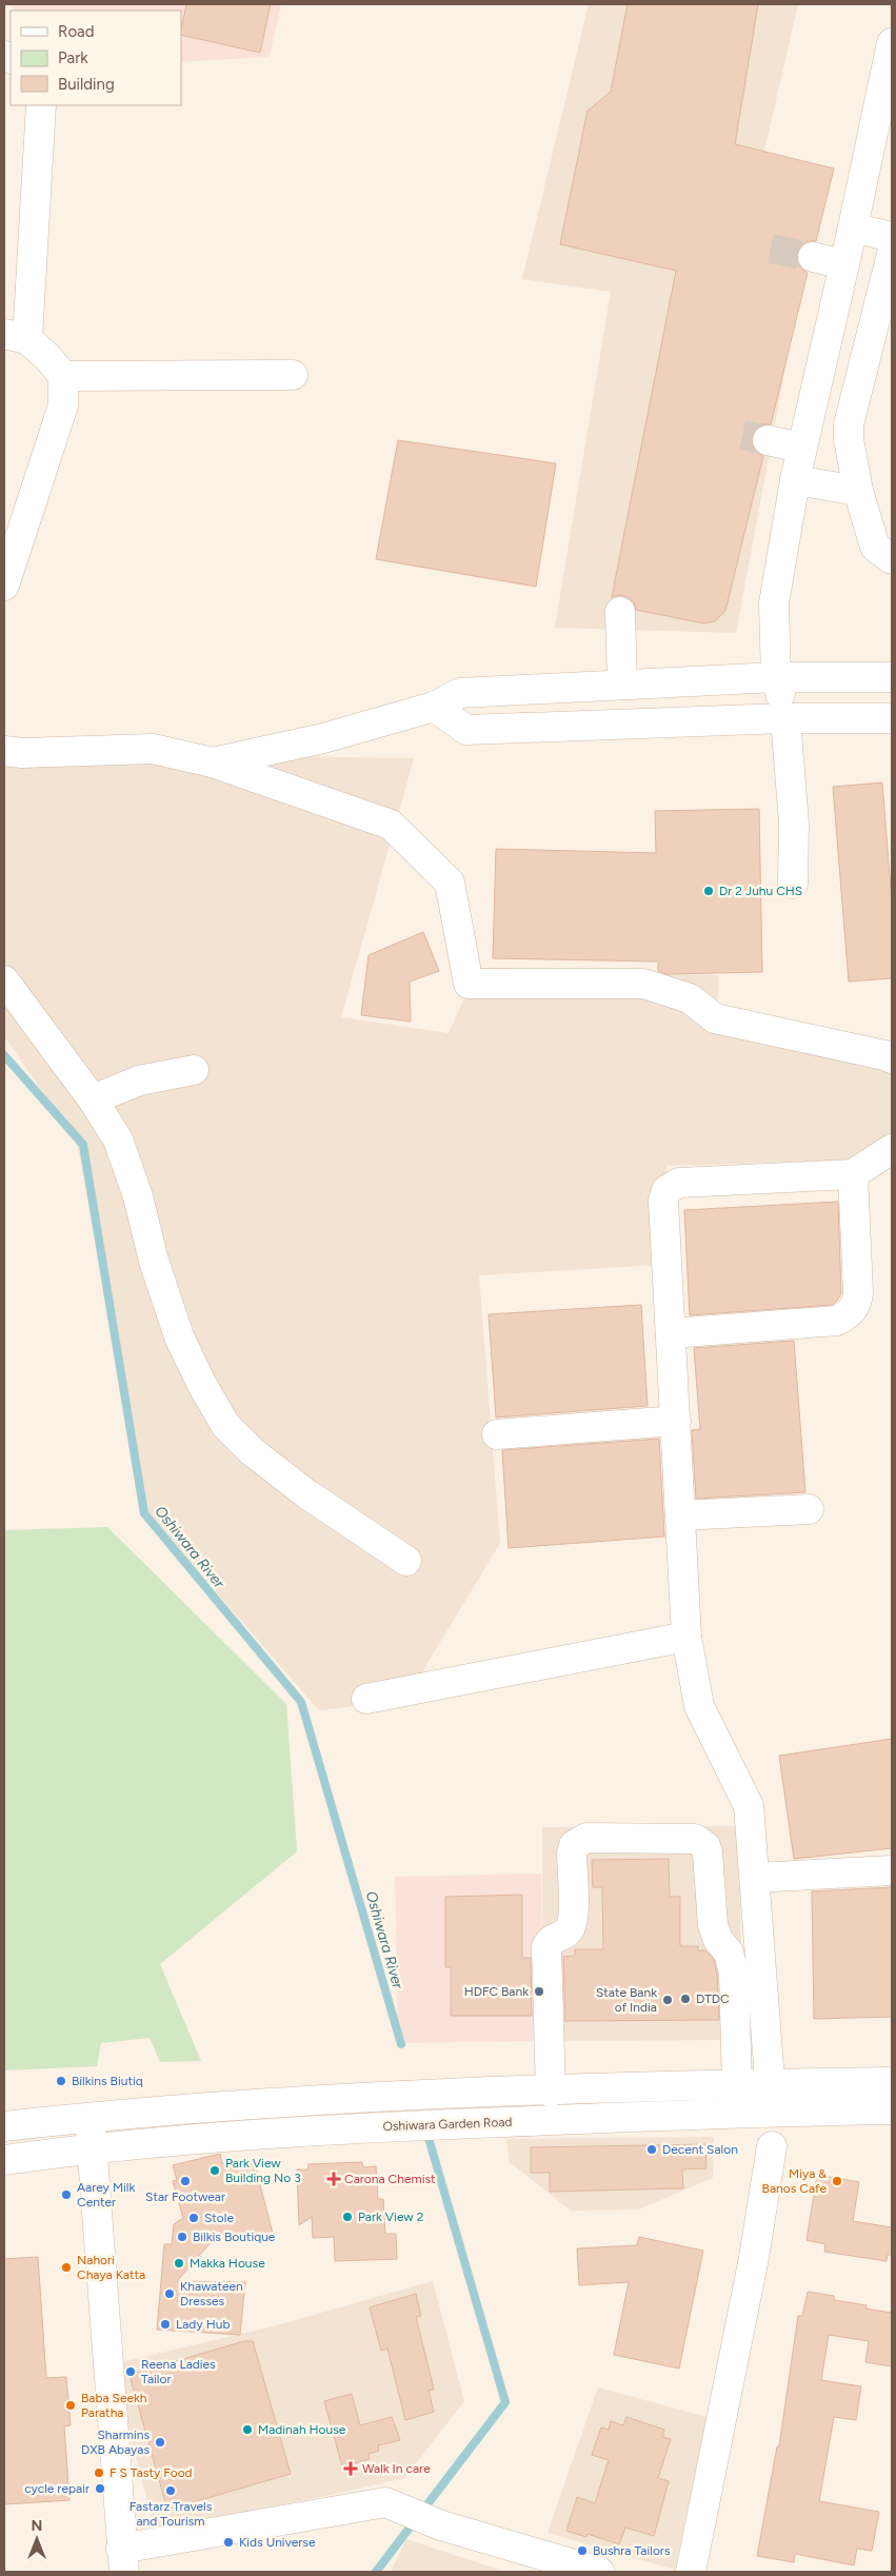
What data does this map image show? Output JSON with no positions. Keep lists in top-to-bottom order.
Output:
{
  "streets": {
    "street": ["Oshiwara Garden Road"]
  },
  "water": ["Oshiwara River"],
  "places": {
    "other": [
      "Dr 2 Juhu CHS",
      "HDFC Bank",
      "DTDC",
      "State Bank of India",
      "Bilkins Biutiq",
      "Decent Salon",
      "Park View Building No 3",
      "Star Footwear",
      "Miya & Banos Cafe",
      "Aarey Milk Center",
      "Park View 2",
      "Stole",
      "Bilkis Boutique",
      "Makka House",
      "Nahori Chaya Katta",
      "Khawateen Dresses",
      "Lady Hub",
      "Reena Ladies Tailor",
      "Baba Seekh Paratha",
      "Madinah House",
      "Sharmins DXB Abayas",
      "F S Tasty Food",
      "cycle repair",
      "Fastarz Travels and Tourism",
      "Kids Universe",
      "Bushra Tailors"
    ],
    "health": ["Carona Chemist", "Walk In care"]
  },
  "legend": ["Road", "Park", "Building"],
  "north": "top"
}
